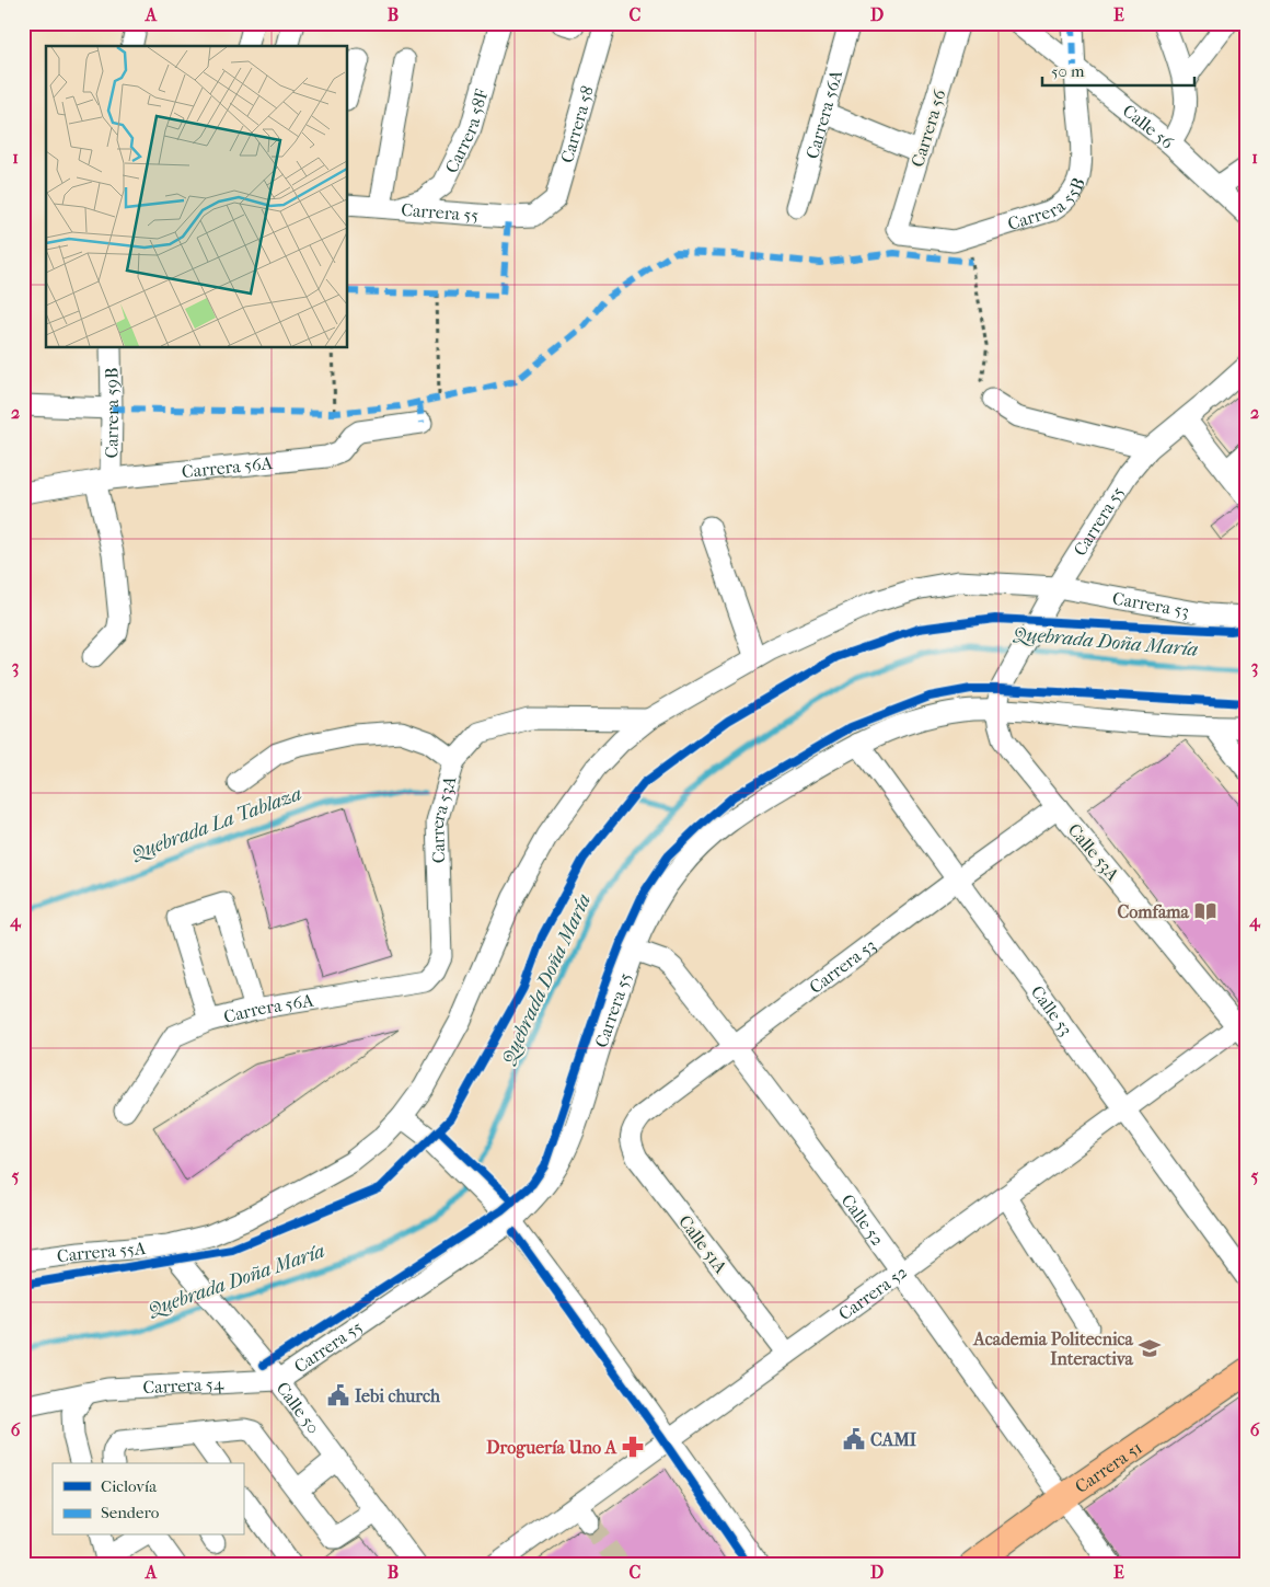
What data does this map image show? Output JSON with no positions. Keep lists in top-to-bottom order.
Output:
{
  "streets": {
    "main road": ["Carrera 51"],
    "street": [
      "Carrera 56A",
      "Carrera 58",
      "Calle 56",
      "Carrera 56",
      "Carrera 58F",
      "Carrera 55B",
      "Carrera 55",
      "Carrera 59B",
      "Carrera 53",
      "Carrera 53A",
      "Calle 53A",
      "Calle 53",
      "Calle 52",
      "Calle 51A",
      "Carrera 55A",
      "Carrera 52",
      "Carrera 54",
      "Calle 50"
    ]
  },
  "crossings": [
    ["Carrera 56A", "Carrera 59B"],
    ["Carrera 56A", "Carrera 53A"],
    ["Carrera 58", "Carrera 55"],
    ["Calle 56", "Carrera 55B"],
    ["Carrera 56", "Carrera 55B"],
    ["Carrera 58F", "Carrera 55"],
    ["Carrera 55", "Carrera 53"],
    ["Carrera 55", "Calle 53A"],
    ["Carrera 55", "Calle 53"],
    ["Carrera 55", "Calle 52"],
    ["Carrera 55", "Carrera 54"],
    ["Carrera 55", "Calle 50"],
    ["Carrera 53", "Carrera 53A"],
    ["Carrera 53", "Calle 53A"],
    ["Carrera 53", "Calle 53"],
    ["Carrera 53", "Calle 52"],
    ["Carrera 53", "Calle 51A"],
    ["Carrera 53", "Carrera 55A"],
    ["Carrera 53A", "Carrera 55A"],
    ["Calle 53A", "Carrera 52"],
    ["Calle 53", "Carrera 52"],
    ["Calle 52", "Carrera 52"],
    ["Calle 52", "Carrera 51"],
    ["Calle 51A", "Carrera 52"],
    ["Carrera 55A", "Calle 50"],
    ["Carrera 54", "Calle 50"]
  ],
  "water": ["Quebrada Doña María", "Quebrada La Tablaza"],
  "places": {
    "library": ["Comfama"],
    "school or university": ["Academia Politecnica Interactiva"],
    "public building": ["Iebi church", "CAMI"],
    "pharmacy": ["Droguería Uno A"]
  },
  "legend": ["Ciclovía", "Sendero"],
  "scale_bar": "50 m",
  "grid": {
    "columns": [
      "A",
      "B",
      "C",
      "D",
      "E"
    ],
    "rows": [
      "1",
      "2",
      "3",
      "4",
      "5",
      "6"
    ]
  }
}
